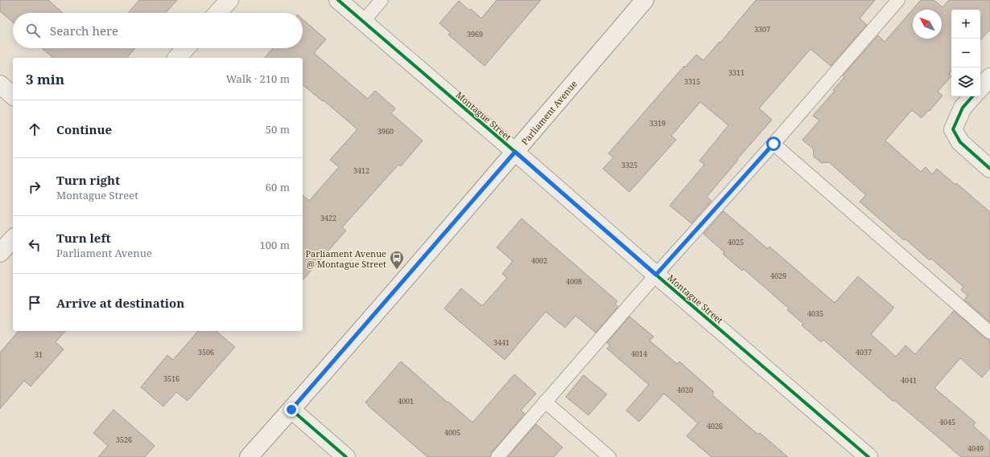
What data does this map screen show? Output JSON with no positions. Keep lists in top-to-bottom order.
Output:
{
  "streets": {
    "street": ["Parliament Avenue", "Montague Street"]
  },
  "crossings": [
    ["Parliament Avenue", "Montague Street"]
  ],
  "places": {
    "bus stop": ["Parliament Avenue @ Montague Street"]
  },
  "house_numbers": [
    "3307",
    "3969",
    "3311",
    "3315",
    "3319",
    "3960",
    "3325",
    "3412",
    "3422",
    "4025",
    "4002",
    "4029",
    "4008",
    "4035",
    "3441",
    "3506",
    "4037",
    "4014",
    "31",
    "3516",
    "4041",
    "4020",
    "4001",
    "4045",
    "4026",
    "4005",
    "3526",
    "4049"
  ],
  "north": "top left",
  "page": {
    "map_buttons": ["+", "−"],
    "search": "Search here",
    "heading": ["3 min", "Walk · 210 m"],
    "list": [
      ["Continue", "50 m"],
      ["Turn right", "Montague Street", "60 m"],
      ["Turn left", "Parliament Avenue", "100 m"],
      "Arrive at destination"
    ]
  }
}
